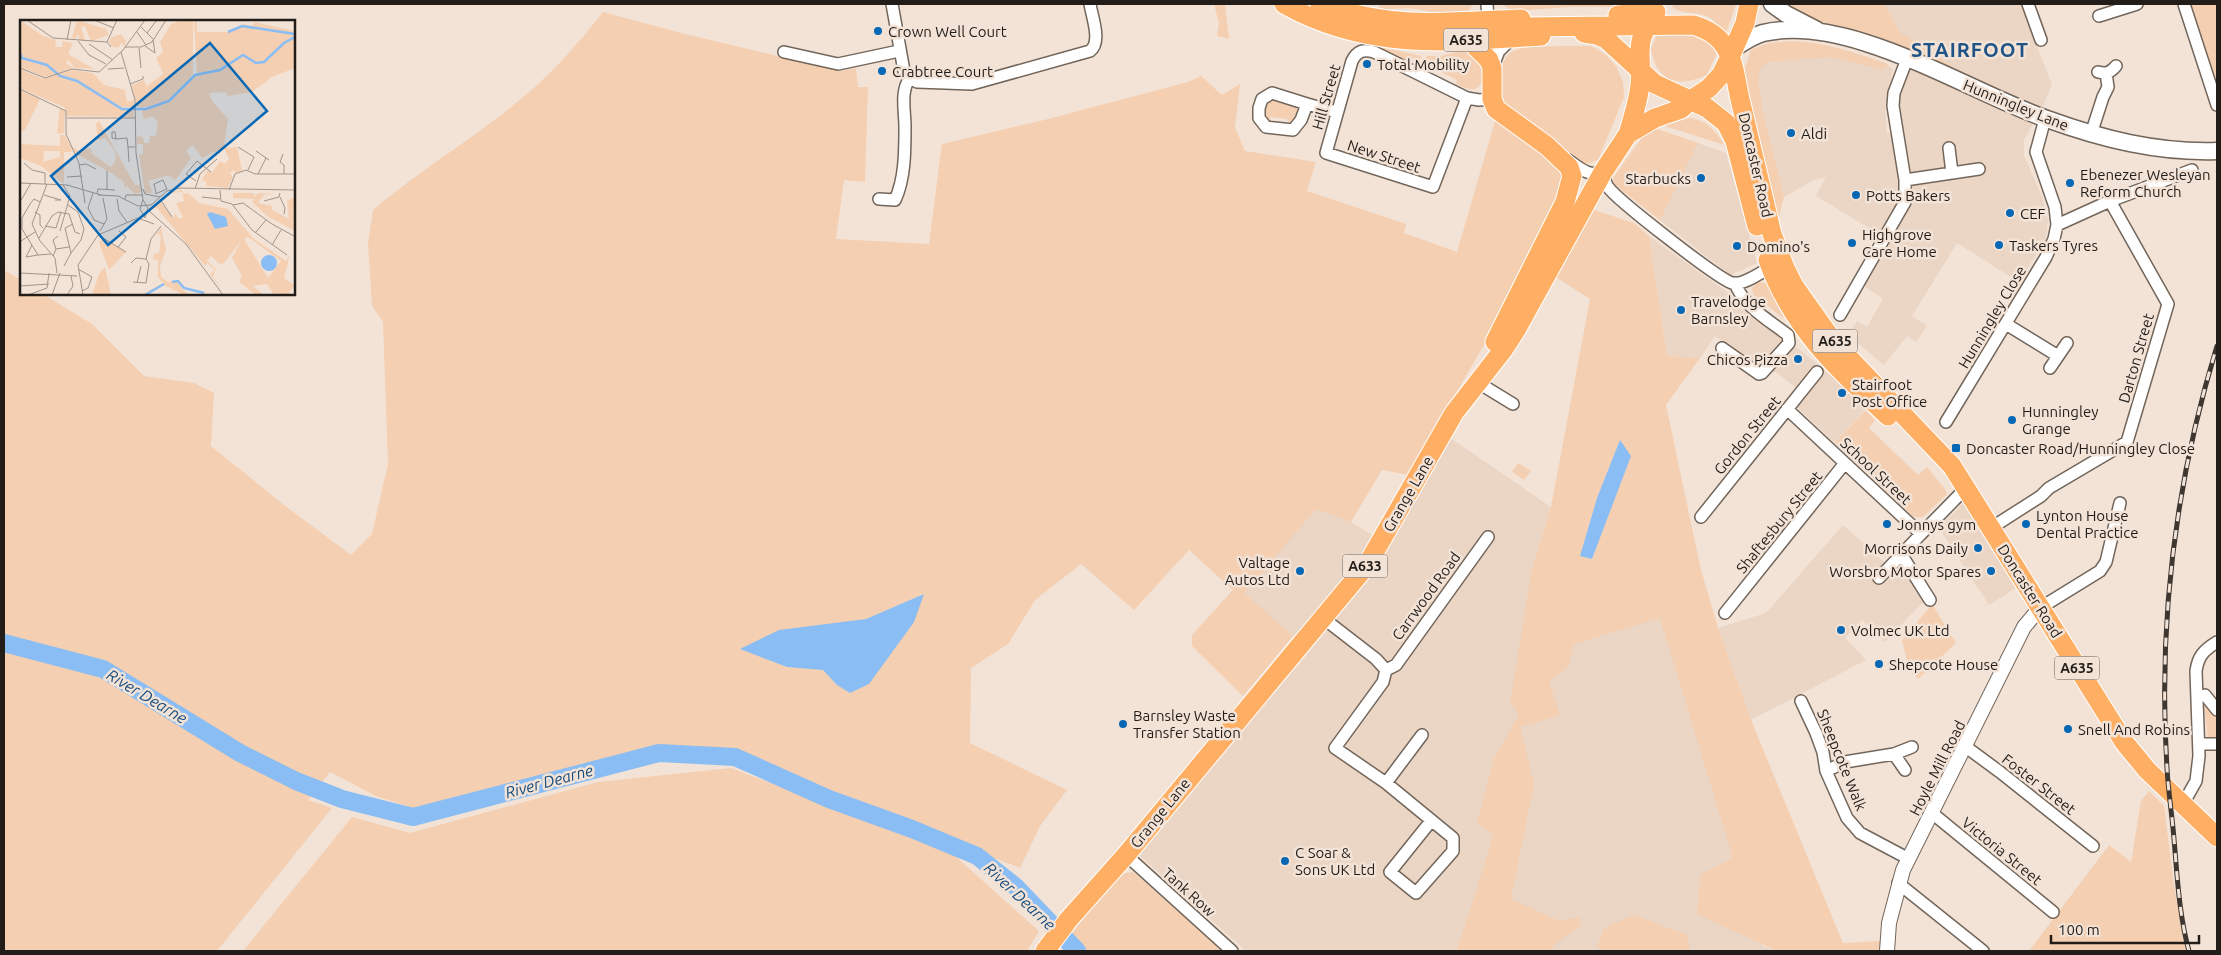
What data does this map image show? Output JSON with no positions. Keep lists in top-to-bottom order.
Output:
{
  "streets": {
    "highway": [
      "A635",
      "Doncaster Road",
      "Grange Lane",
      "A633"
    ],
    "main road": ["Hunningley Lane"],
    "street": [
      "Hill Street",
      "New Street",
      "Hunningley Close",
      "Darton Street",
      "Gordon Street",
      "School Street",
      "Shaftesbury Street",
      "Carrwood Road",
      "Sheepcote Walk",
      "Hoyle Mill Road",
      "Foster Street",
      "Victoria Street",
      "Tank Row"
    ]
  },
  "crossings": [
    ["A635", "Hunningley Lane"],
    ["A635", "Doncaster Road"],
    ["A635", "Grange Lane"],
    ["A635", "A633"],
    ["Hill Street", "New Street"],
    ["Hunningley Lane", "Doncaster Road"],
    ["Hunningley Lane", "Hunningley Close"],
    ["Hunningley Lane", "Grange Lane"],
    ["Hunningley Lane", "A633"],
    ["Doncaster Road", "Darton Street"],
    ["Doncaster Road", "Grange Lane"],
    ["Doncaster Road", "A633"],
    ["Doncaster Road", "Hoyle Mill Road"],
    ["Gordon Street", "School Street"],
    ["School Street", "Shaftesbury Street"],
    ["Grange Lane", "A633"],
    ["Grange Lane", "Tank Row"],
    ["Sheepcote Walk", "Hoyle Mill Road"],
    ["Hoyle Mill Road", "Foster Street"],
    ["Hoyle Mill Road", "Victoria Street"]
  ],
  "districts": ["STAIRFOOT"],
  "water": ["River Dearne"],
  "places": {
    "other": [
      "Crown Well Court",
      "Total Mobility",
      "Crabtree Court",
      "Aldi",
      "Starbucks",
      "Ebenezer Wesleyan Reform Church",
      "Potts Bakers",
      "CEF",
      "Highgrove Care Home",
      "Taskers Tyres",
      "Domino's",
      "Travelodge Barnsley",
      "Chicos Pizza",
      "Stairfoot Post Office",
      "Hunningley Grange",
      "Jonnys gym",
      "Lynton House Dental Practice",
      "Morrisons Daily",
      "Valtage Autos Ltd",
      "Worsbro Motor Spares",
      "Volmec UK Ltd",
      "Shepcote House",
      "Barnsley Waste Transfer Station",
      "Snell And Robins",
      "C Soar & Sons UK Ltd"
    ],
    "transit": ["Doncaster Road/Hunningley Close"]
  },
  "scale_bar": "100 m"
}
